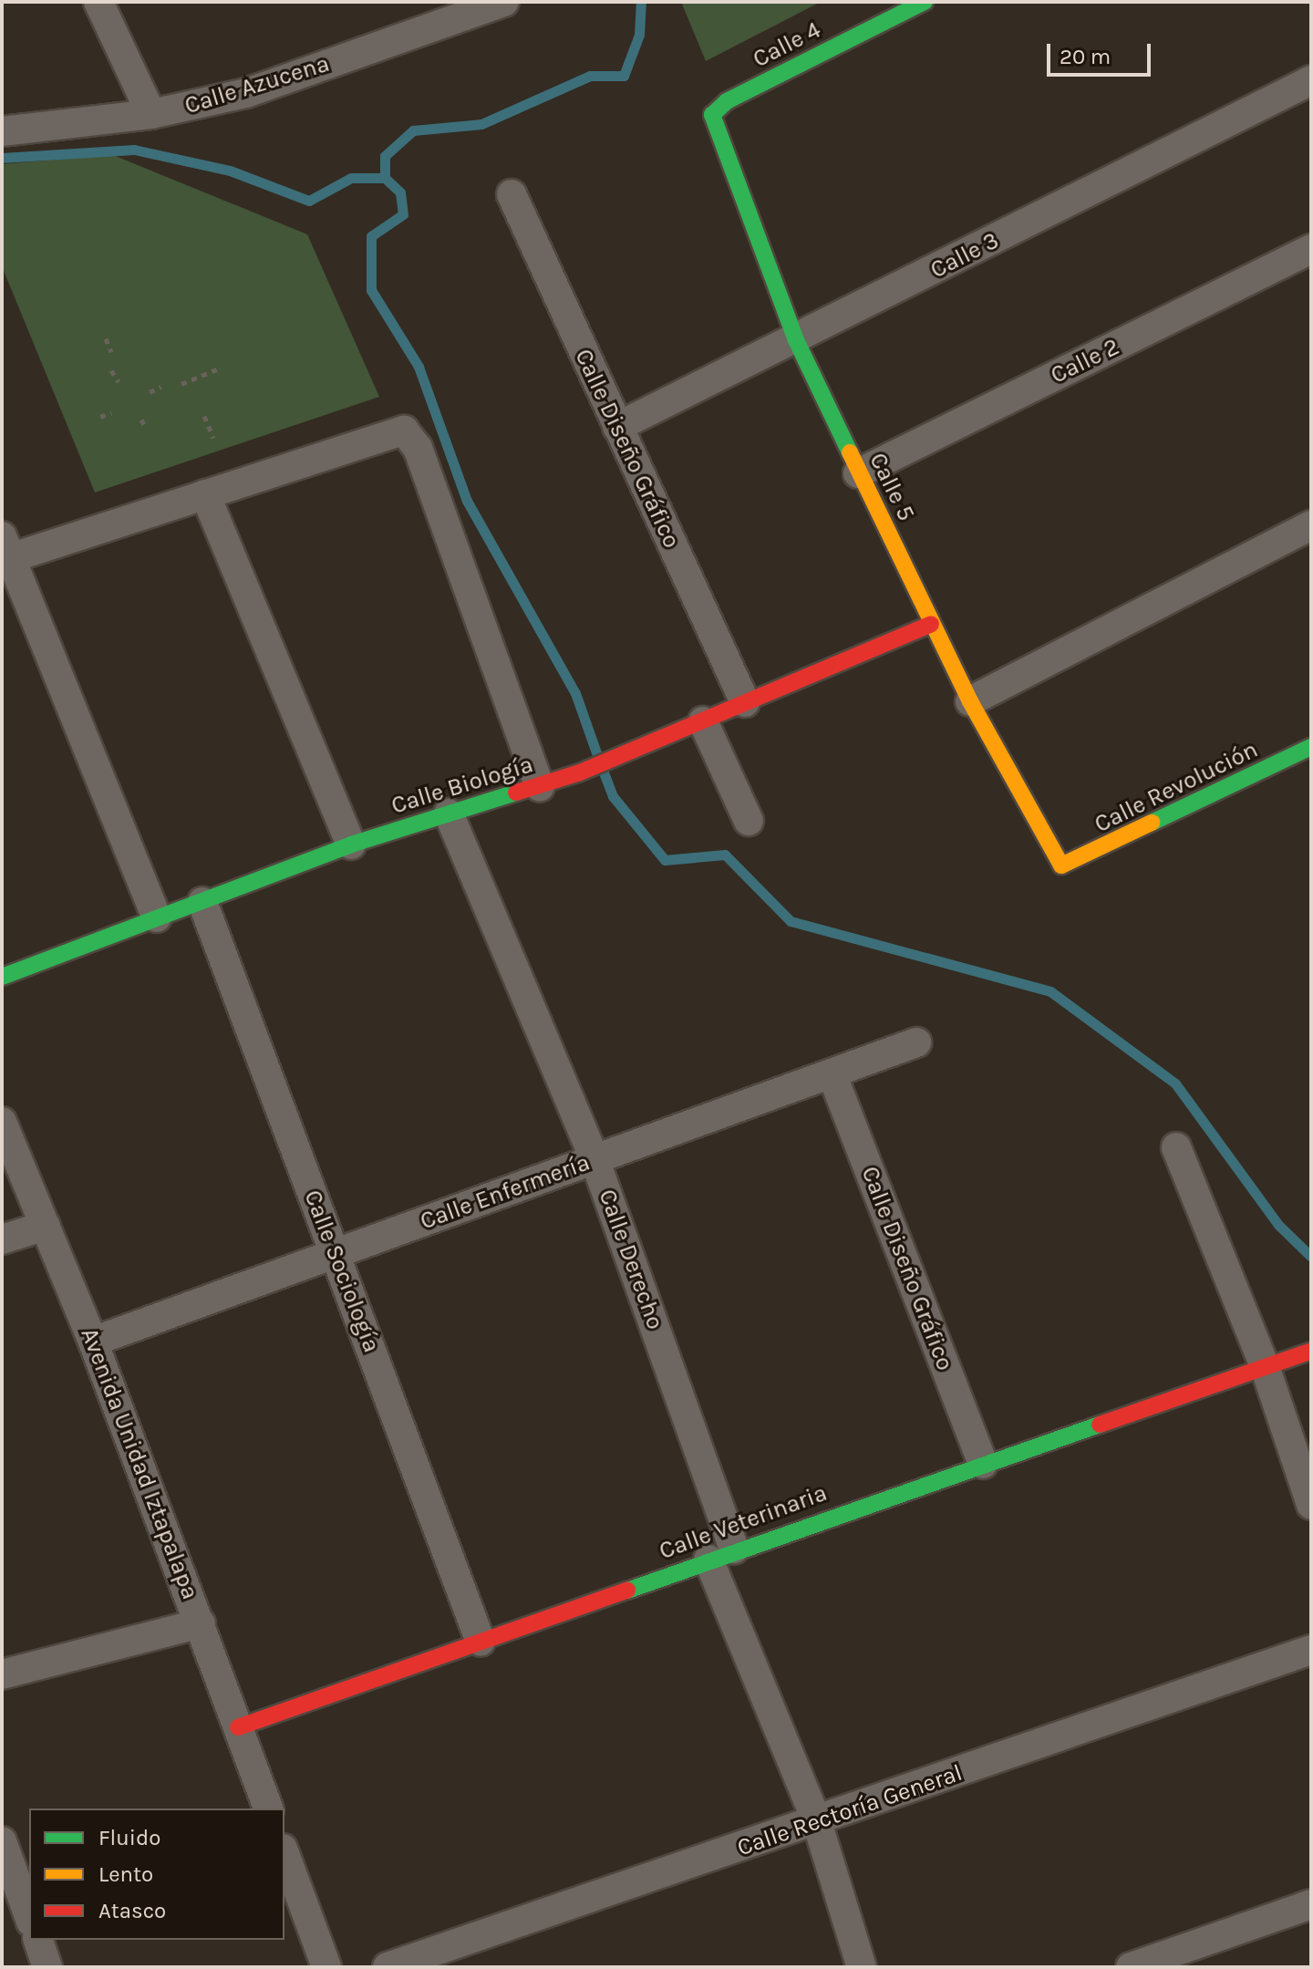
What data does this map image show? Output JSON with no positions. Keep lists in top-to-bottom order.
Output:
{
  "streets": {
    "street": [
      "Calle 4",
      "Calle Azucena",
      "Calle 3",
      "Calle 2",
      "Calle Diseño Gráfico",
      "Calle 5",
      "Calle Biología",
      "Calle Revolución",
      "Calle Enfermería",
      "Calle Derecho",
      "Calle Sociología",
      "Avenida Unidad Iztapalapa",
      "Calle Veterinaria",
      "Calle Rectoría General"
    ]
  },
  "crossings": [
    ["Calle 4", "Calle 5"],
    ["Calle 3", "Calle Diseño Gráfico"],
    ["Calle 3", "Calle 5"],
    ["Calle 2", "Calle 5"],
    ["Calle Diseño Gráfico", "Calle Biología"],
    ["Calle Diseño Gráfico", "Calle Enfermería"],
    ["Calle Diseño Gráfico", "Calle Veterinaria"],
    ["Calle 5", "Calle Biología"],
    ["Calle 5", "Calle Revolución"],
    ["Calle Biología", "Calle Derecho"],
    ["Calle Biología", "Calle Sociología"],
    ["Calle Enfermería", "Calle Derecho"],
    ["Calle Enfermería", "Calle Sociología"],
    ["Calle Enfermería", "Avenida Unidad Iztapalapa"],
    ["Calle Derecho", "Calle Veterinaria"],
    ["Calle Derecho", "Calle Rectoría General"],
    ["Calle Sociología", "Calle Veterinaria"],
    ["Avenida Unidad Iztapalapa", "Calle Veterinaria"]
  ],
  "legend": ["Fluido", "Lento", "Atasco"],
  "scale_bar": "20 m"
}
